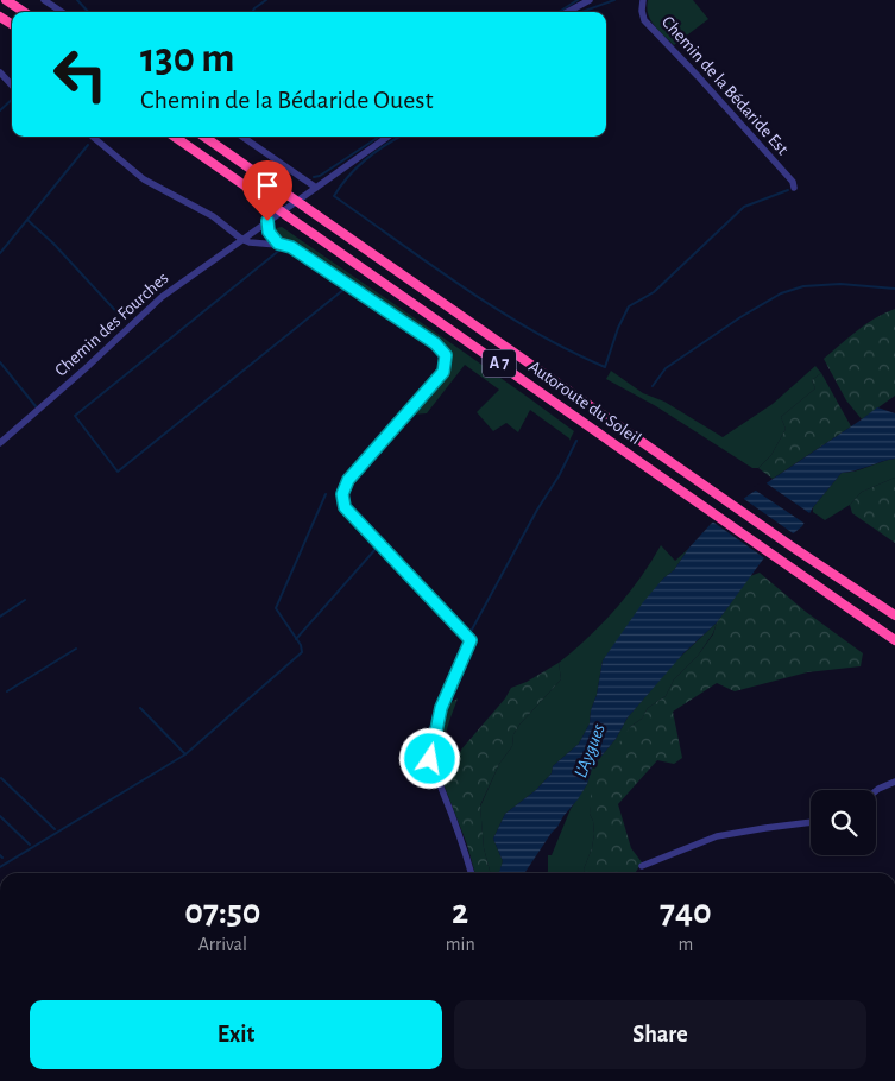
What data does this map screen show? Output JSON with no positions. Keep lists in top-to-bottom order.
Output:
{
  "streets": {
    "highway": ["A 7", "Autoroute du Soleil"],
    "street": ["Chemin de la Bédaride Est", "Chemin des Fourches"]
  },
  "water": ["L'Aygues"],
  "page": {
    "turn": ["130 m", "Chemin de la Bédaride Ouest"],
    "eta": [
      "07:50",
      "Arrival",
      "2",
      "min",
      "740",
      "m"
    ],
    "buttons": ["Exit", "Share"]
  }
}
